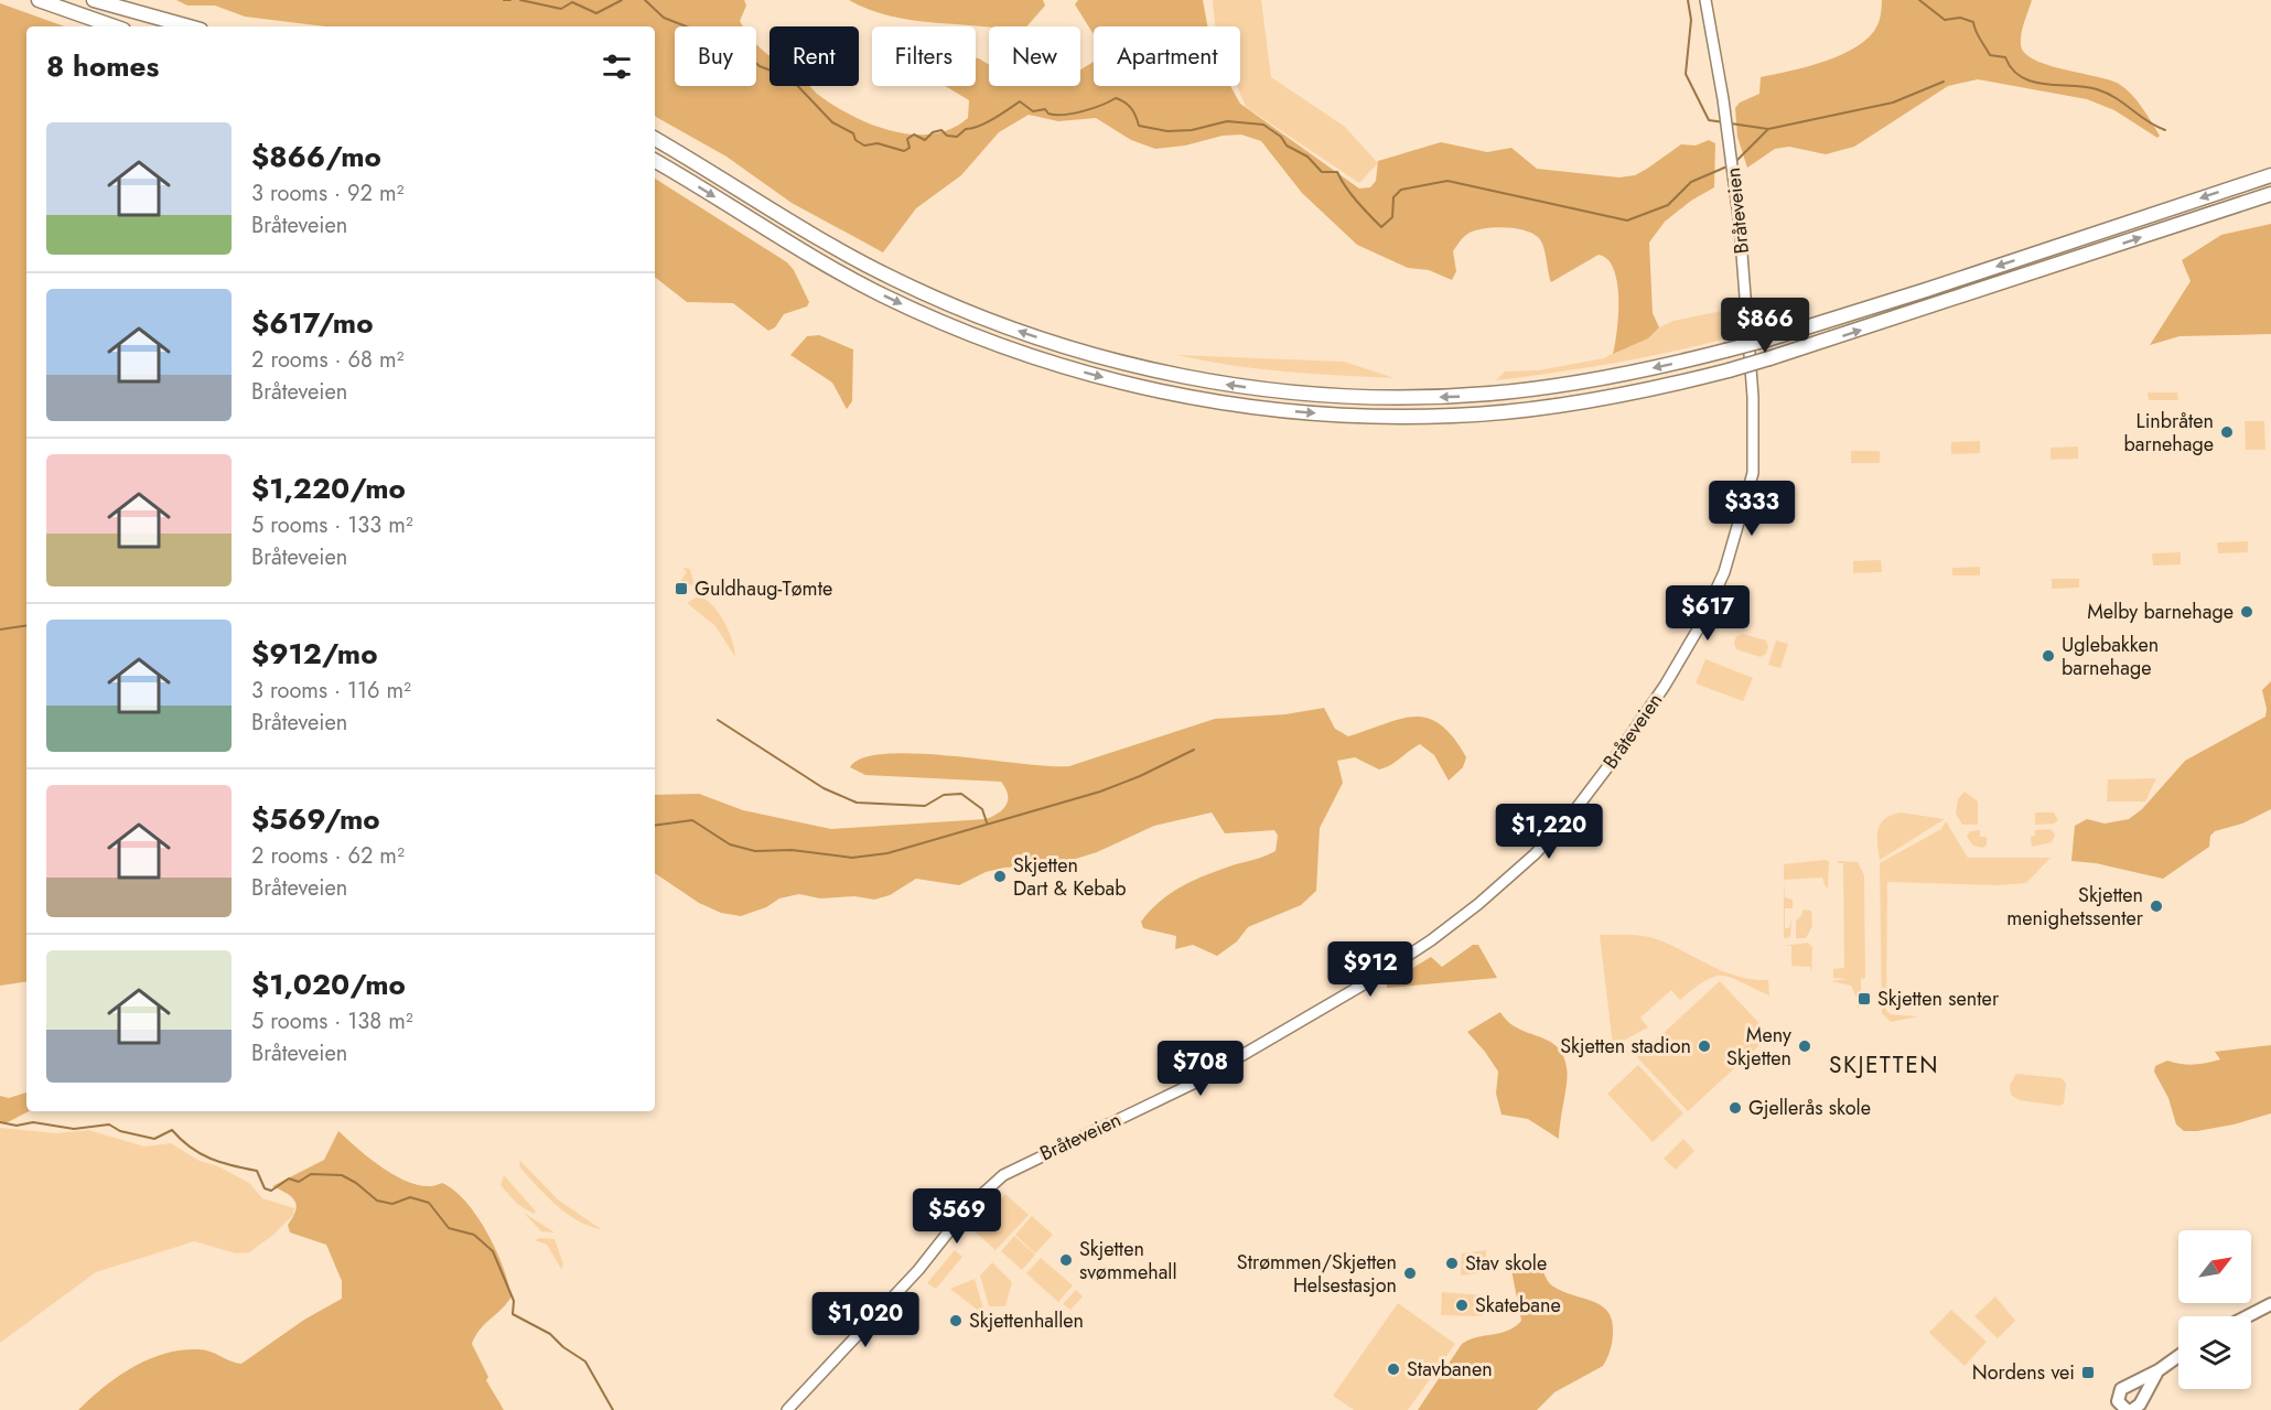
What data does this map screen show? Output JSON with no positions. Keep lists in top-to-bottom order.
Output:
{
  "streets": {
    "main road": ["Bråteveien"]
  },
  "districts": ["SKJETTEN"],
  "places": {
    "other": [
      "Linbråten barnehage",
      "Melby barnehage",
      "Uglebakken barnehage",
      "Skjetten Dart & Kebab",
      "Skjetten menighetssenter",
      "Skjetten stadion",
      "Meny Skjetten",
      "Gjellerås skole",
      "Skjetten svømmehall",
      "Stav skole",
      "Strømmen/Skjetten Helsestasjon",
      "Skatebane",
      "Skjettenhallen",
      "Stavbanen"
    ],
    "transit": ["Guldhaug-Tømte", "Skjetten senter", "Nordens vei"]
  },
  "north": "top right",
  "page": {
    "chip": [
      "Buy",
      "Rent",
      "Filters",
      "New",
      "Apartment"
    ],
    "heading": "8 homes",
    "list": [
      {
        "name": "$866/mo",
        "note": "3 rooms · 92 m² · Bråteveien"
      },
      {
        "name": "$617/mo",
        "note": "2 rooms · 68 m² · Bråteveien"
      },
      {
        "name": "$1,220/mo",
        "note": "5 rooms · 133 m² · Bråteveien"
      },
      {
        "name": "$912/mo",
        "note": "3 rooms · 116 m² · Bråteveien"
      },
      {
        "name": "$569/mo",
        "note": "2 rooms · 62 m² · Bråteveien"
      },
      {
        "name": "$1,020/mo",
        "note": "5 rooms · 138 m² · Bråteveien"
      }
    ],
    "price": [
      "$866",
      "$333",
      "$617",
      "$1,220",
      "$912",
      "$708",
      "$569",
      "$1,020"
    ]
  }
}
